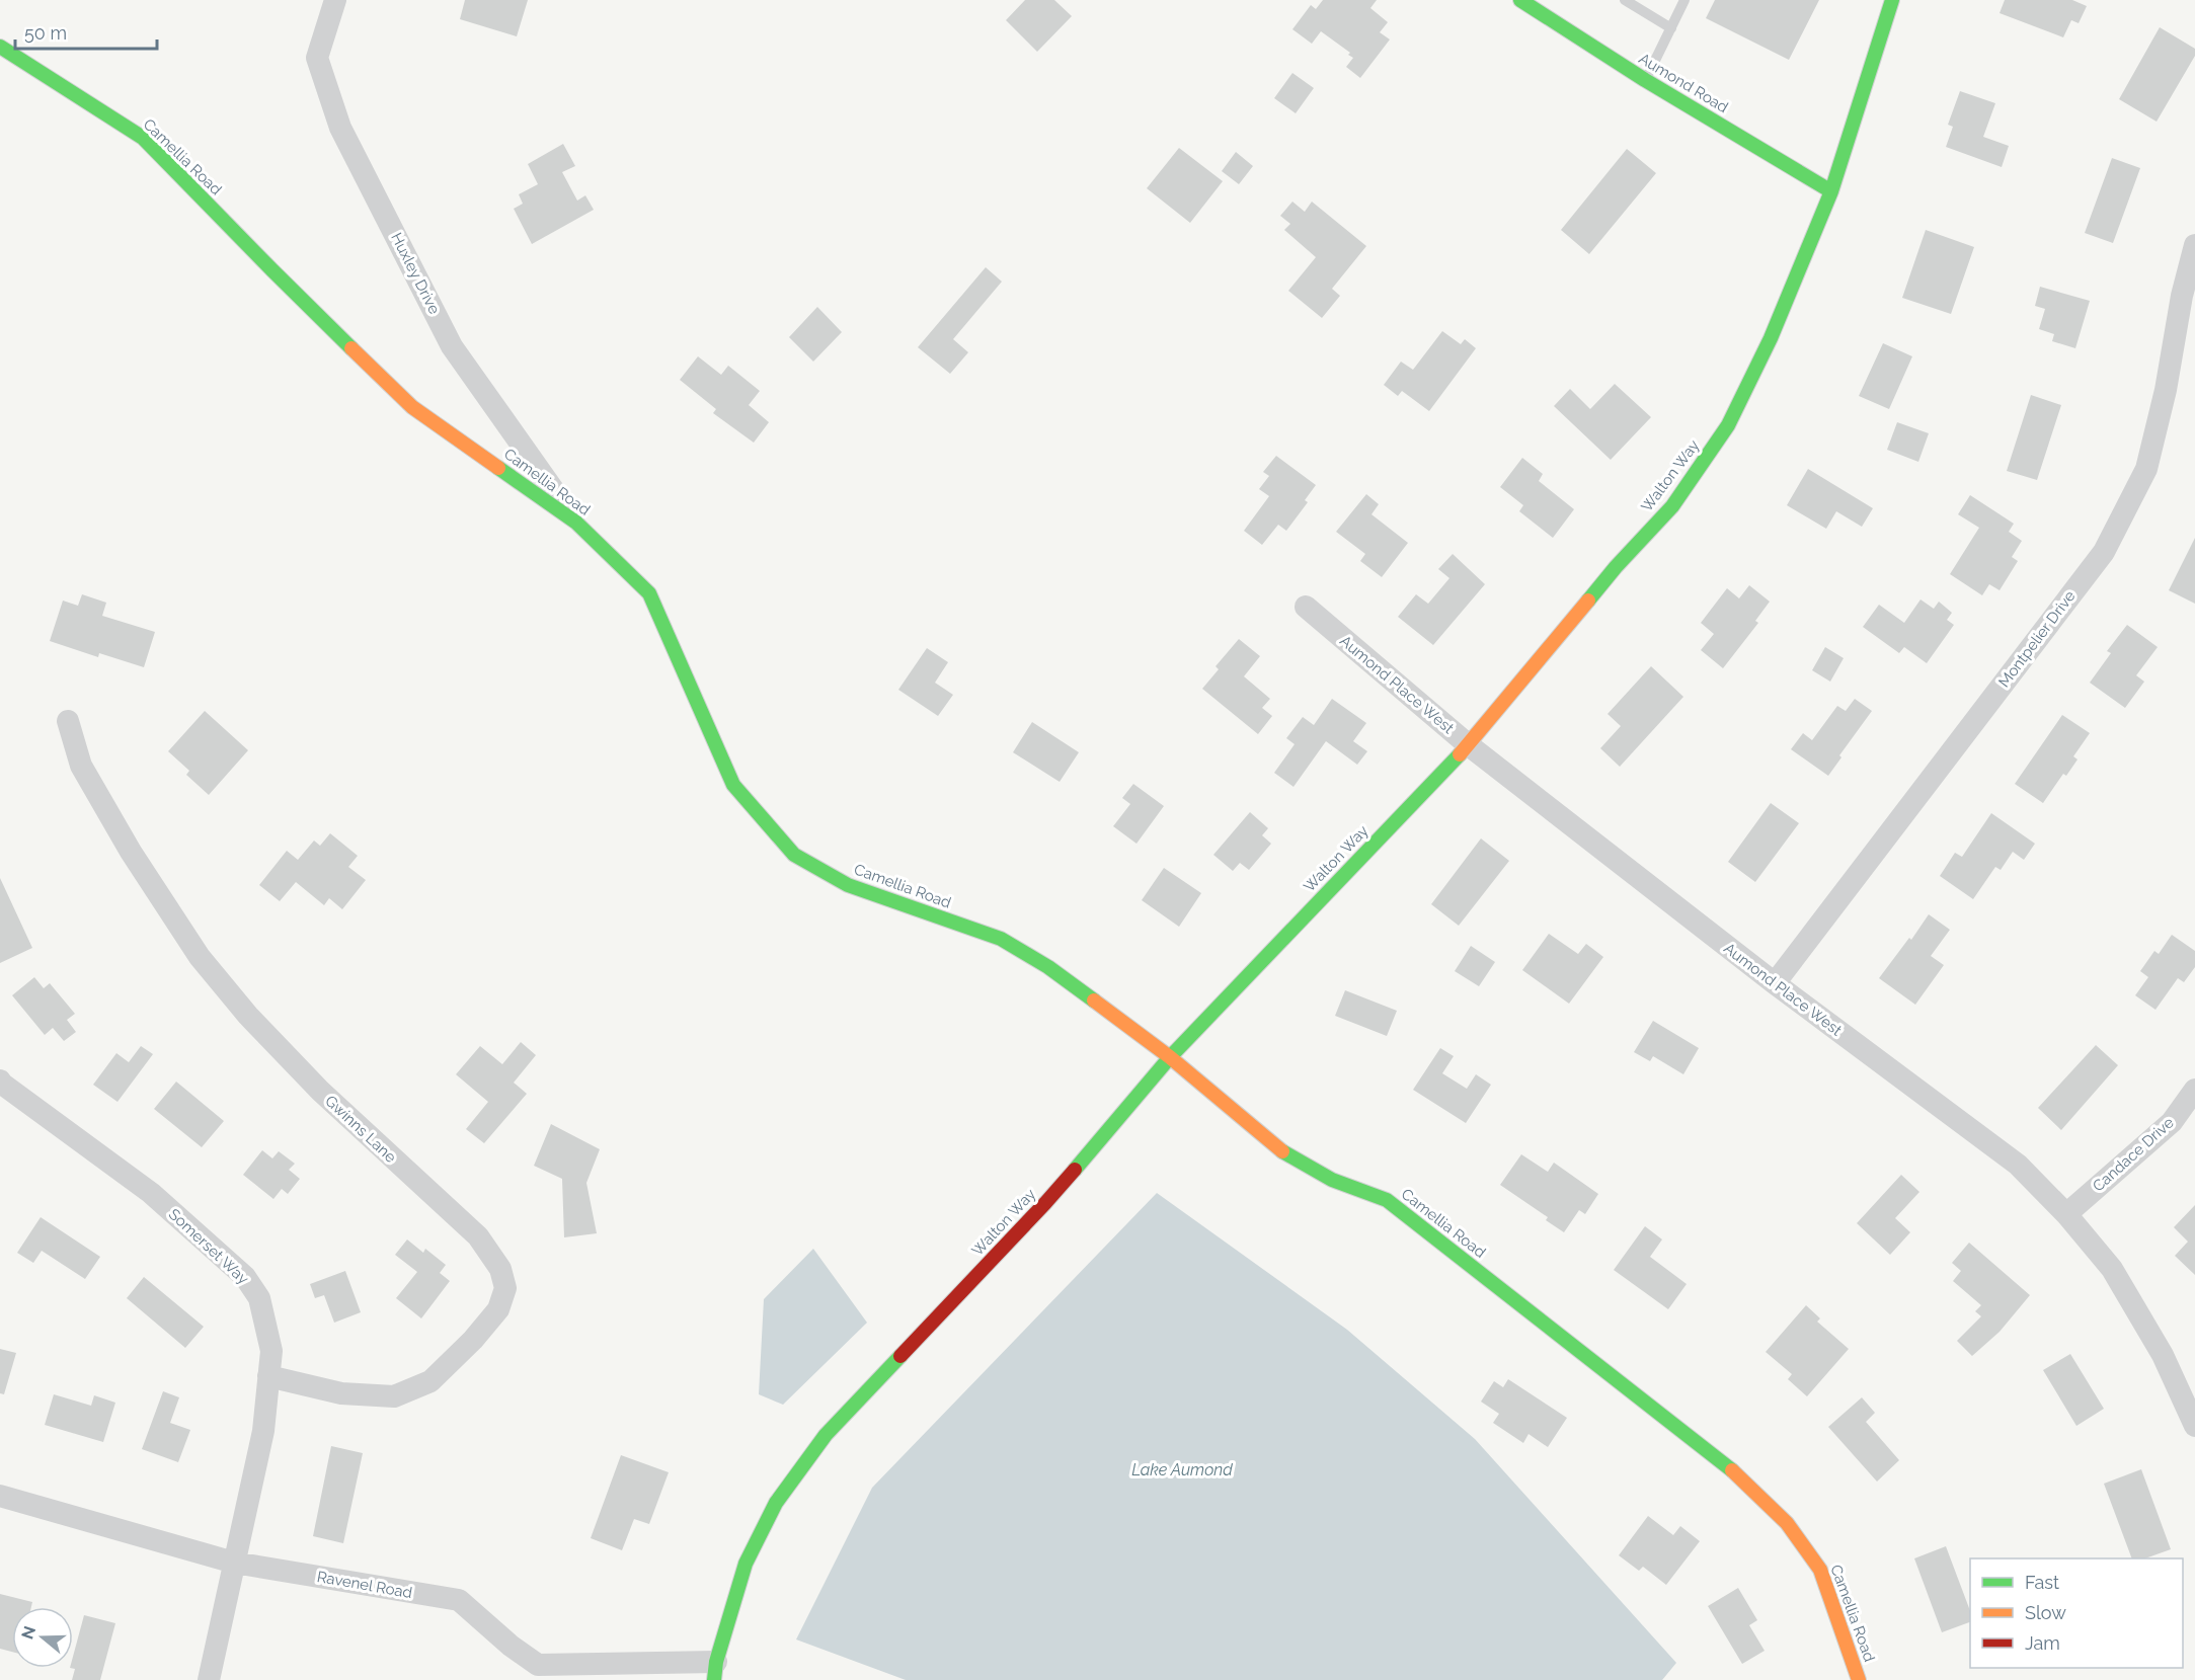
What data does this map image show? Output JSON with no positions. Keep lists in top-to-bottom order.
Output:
{
  "streets": {
    "street": [
      "Aumond Road",
      "Camellia Road",
      "Huxley Drive",
      "Walton Way",
      "Montpelier Drive",
      "Aumond Place West",
      "Gwinns Lane",
      "Candace Drive",
      "Somerset Way",
      "Ravenel Road"
    ]
  },
  "crossings": [
    ["Aumond Road", "Walton Way"],
    ["Camellia Road", "Huxley Drive"],
    ["Camellia Road", "Walton Way"],
    ["Walton Way", "Aumond Place West"],
    ["Walton Way", "Ravenel Road"],
    ["Montpelier Drive", "Aumond Place West"],
    ["Aumond Place West", "Candace Drive"],
    ["Gwinns Lane", "Somerset Way"],
    ["Somerset Way", "Ravenel Road"]
  ],
  "water": ["Lake Aumond"],
  "legend": ["Fast", "Slow", "Jam"],
  "scale_bar": "50 m",
  "north": "left"
}
